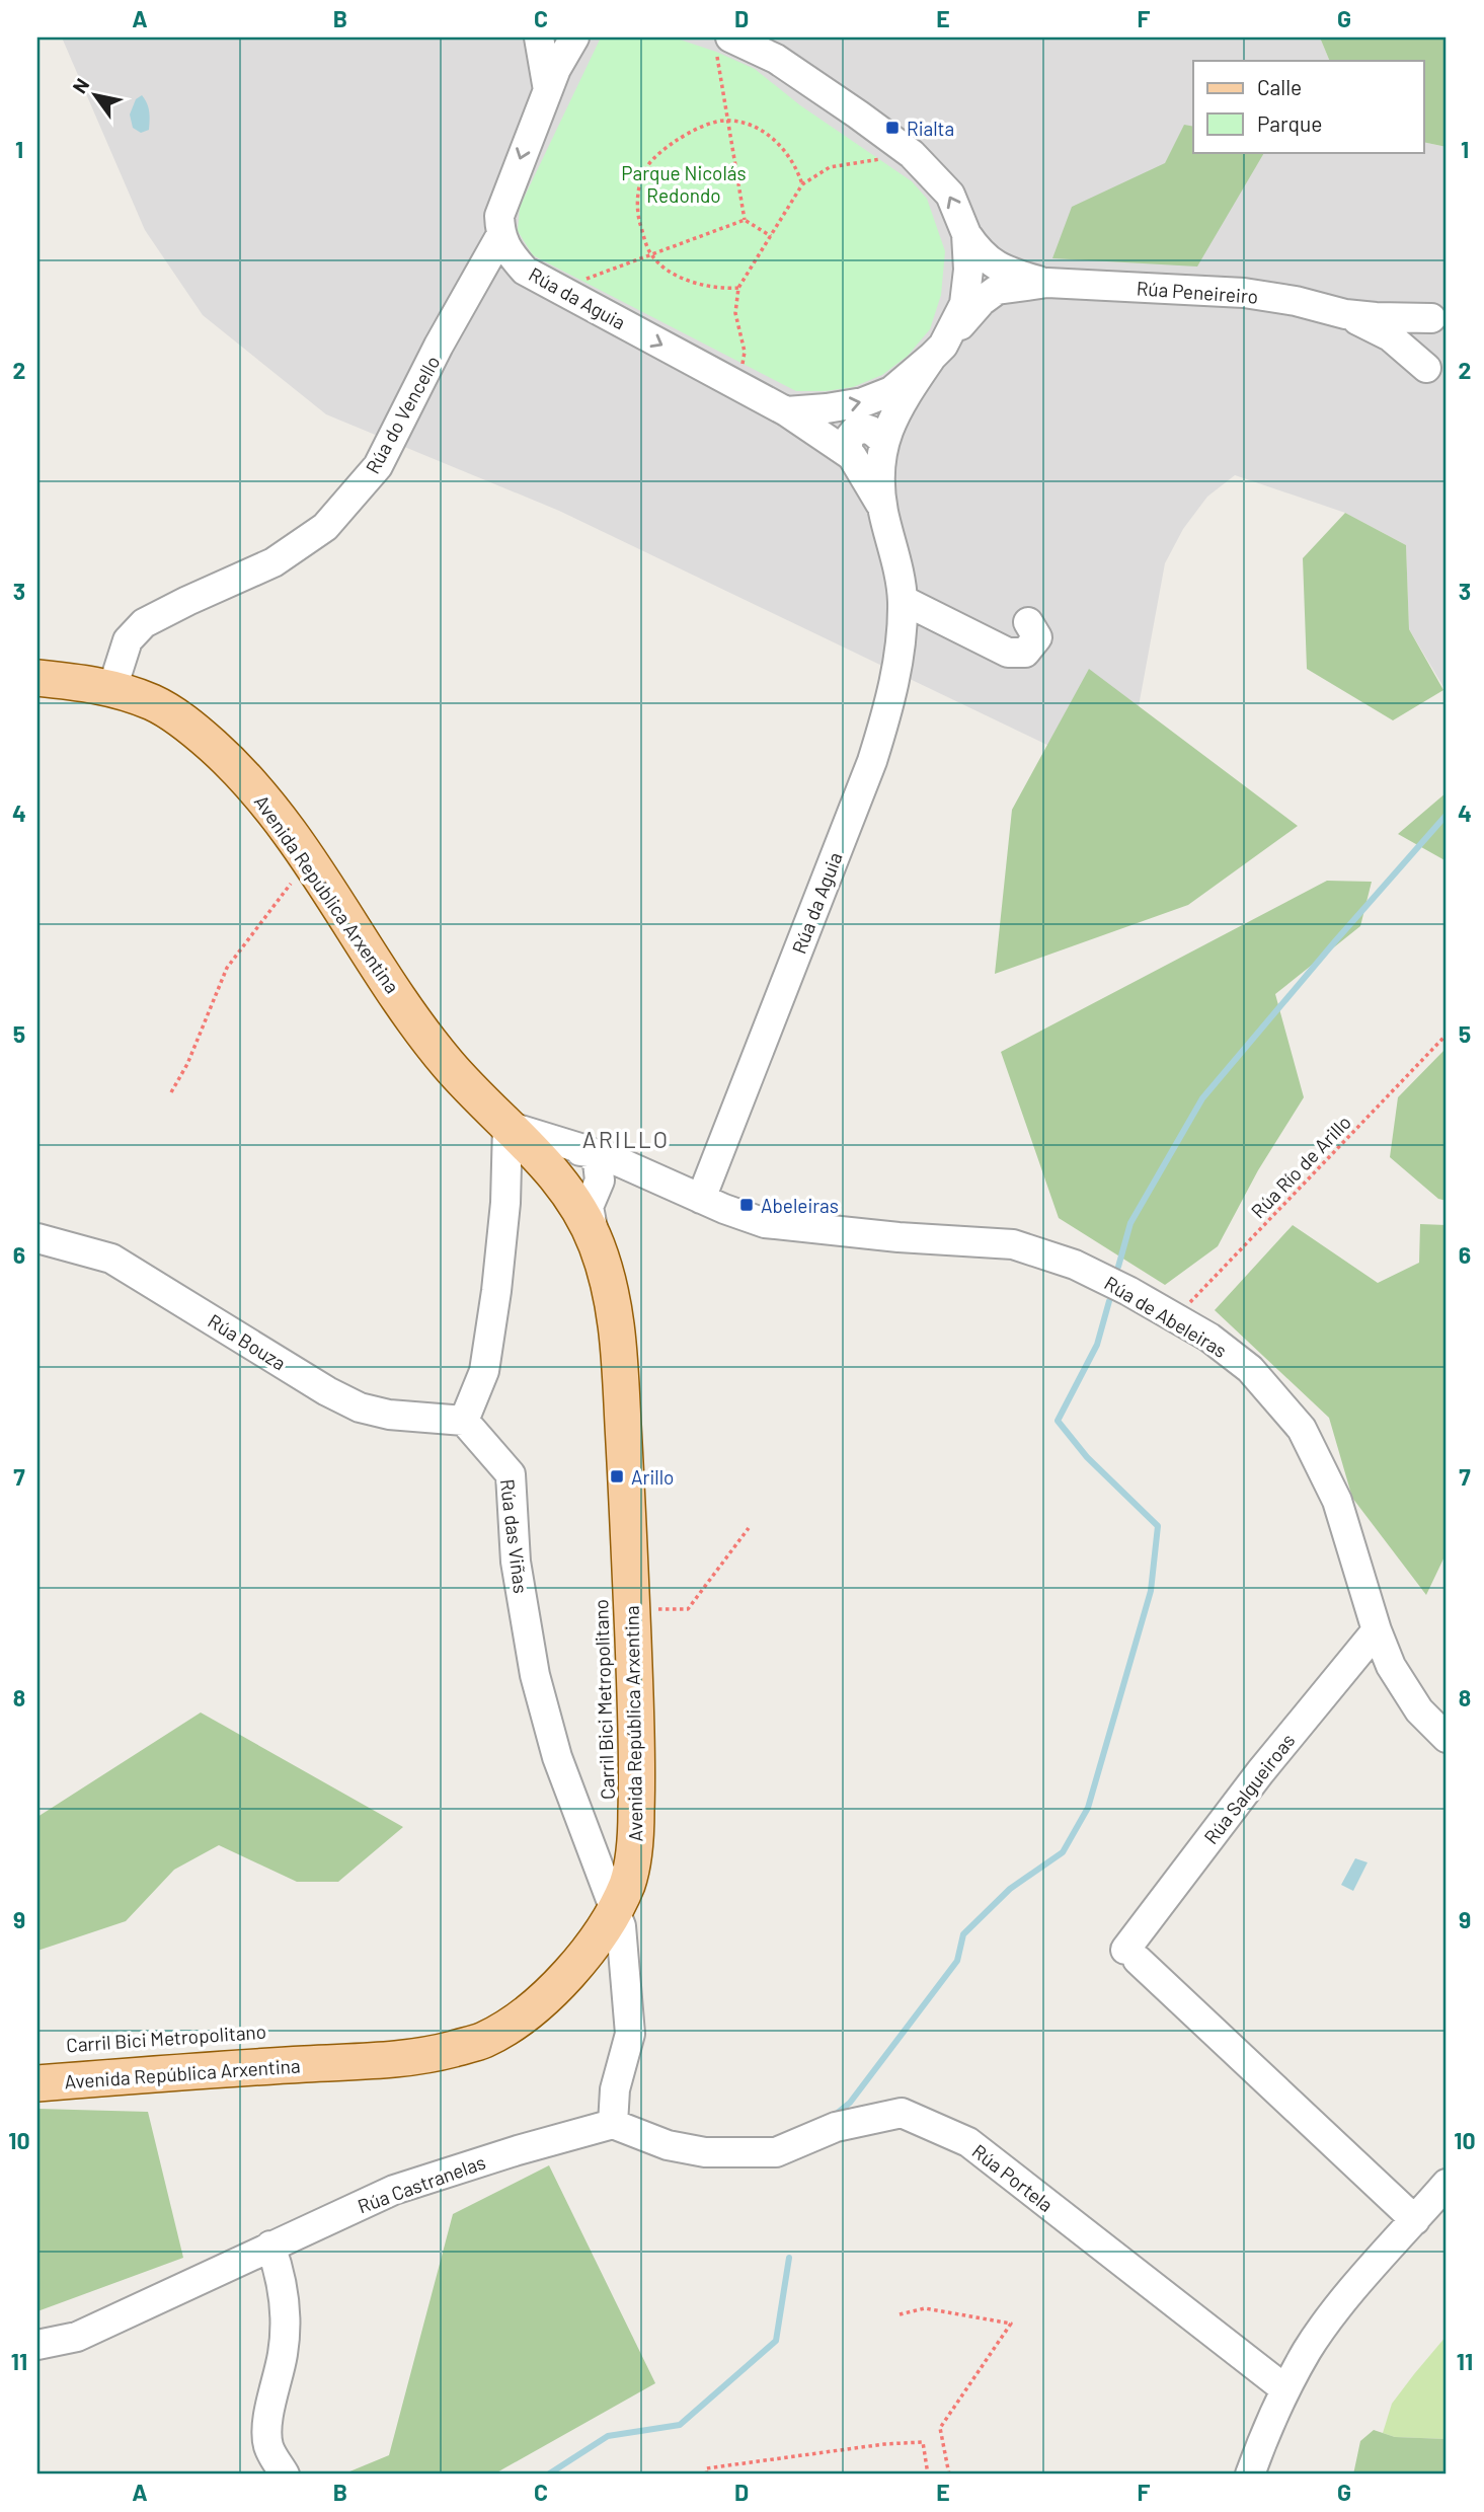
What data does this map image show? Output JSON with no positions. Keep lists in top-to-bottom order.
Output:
{
  "streets": {
    "main road": ["Avenida República Arxentina"],
    "street": [
      "Rúa Peneireiro",
      "Rúa da Aguia",
      "Rúa do Vencello",
      "Rúa de Abeleiras",
      "Rúa Bouza",
      "Rúa das Viñas",
      "Rúa Salgueiroas",
      "Rúa Portela",
      "Rúa Castranelas"
    ],
    "path": ["Rúa Río de Arillo"]
  },
  "crossings": [
    ["Rúa Peneireiro", "Rúa da Aguia"],
    ["Rúa da Aguia", "Rúa do Vencello"],
    ["Rúa da Aguia", "Rúa de Abeleiras"],
    ["Rúa do Vencello", "Avenida República Arxentina"],
    ["Avenida República Arxentina", "Rúa de Abeleiras"],
    ["Avenida República Arxentina", "Rúa das Viñas"],
    ["Rúa Río de Arillo", "Rúa de Abeleiras"],
    ["Rúa de Abeleiras", "Rúa Salgueiroas"],
    ["Rúa Bouza", "Rúa das Viñas"],
    ["Rúa Portela", "Rúa Castranelas"]
  ],
  "districts": ["ARILLO"],
  "parks": ["Parque Nicolás Redondo"],
  "places": {
    "transit": ["Rialta", "Abeleiras", "Arillo"]
  },
  "legend": ["Calle", "Parque"],
  "north": "top left",
  "grid": {
    "columns": [
      "A",
      "B",
      "C",
      "D",
      "E",
      "F",
      "G"
    ],
    "rows": [
      "1",
      "2",
      "3",
      "4",
      "5",
      "6",
      "7",
      "8",
      "9",
      "10",
      "11"
    ]
  }
}
